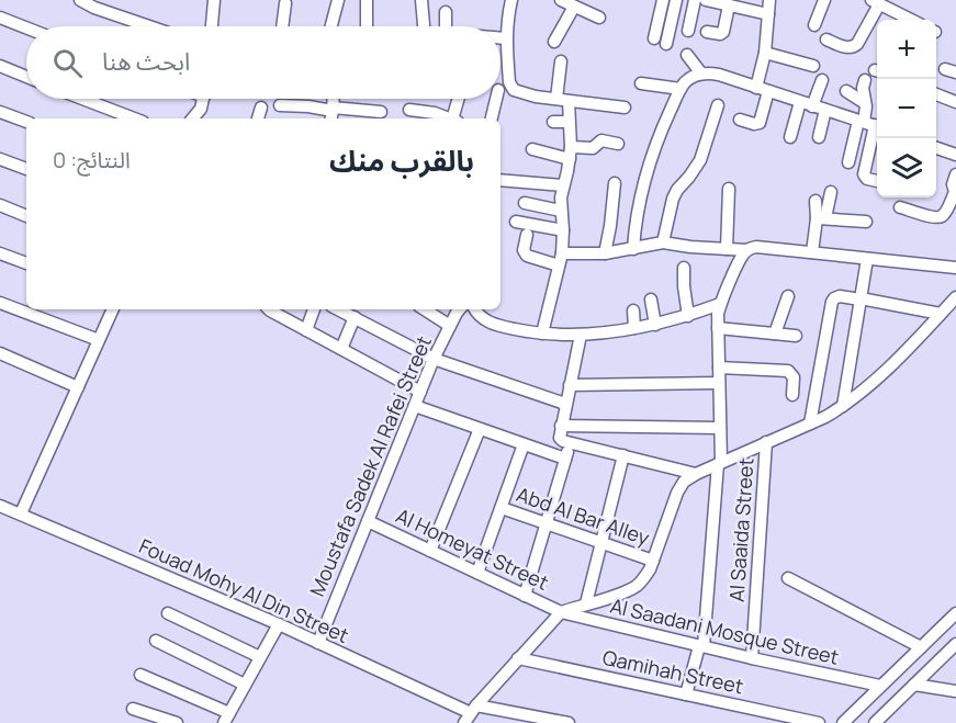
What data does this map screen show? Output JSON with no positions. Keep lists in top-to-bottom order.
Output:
{
  "streets": {
    "street": [
      "Moustafa Sadek Al Rafei Street",
      "Abd Al Bar Alley",
      "Al Saaida Street",
      "Al Homeyat Street",
      "Fouad Mohy Al Din Street",
      "Al Saadani Mosque Street",
      "Qamihah Street"
    ]
  },
  "crossings": [
    ["Moustafa Sadek Al Rafei Street", "Al Homeyat Street"],
    ["Moustafa Sadek Al Rafei Street", "Fouad Mohy Al Din Street"],
    ["Al Saaida Street", "Al Saadani Mosque Street"],
    ["Al Homeyat Street", "Al Saadani Mosque Street"]
  ],
  "page": {
    "map_buttons": ["+", "−"],
    "search": "ابحث هنا",
    "heading": ["بالقرب منك", "النتائج: 0"]
  }
}
